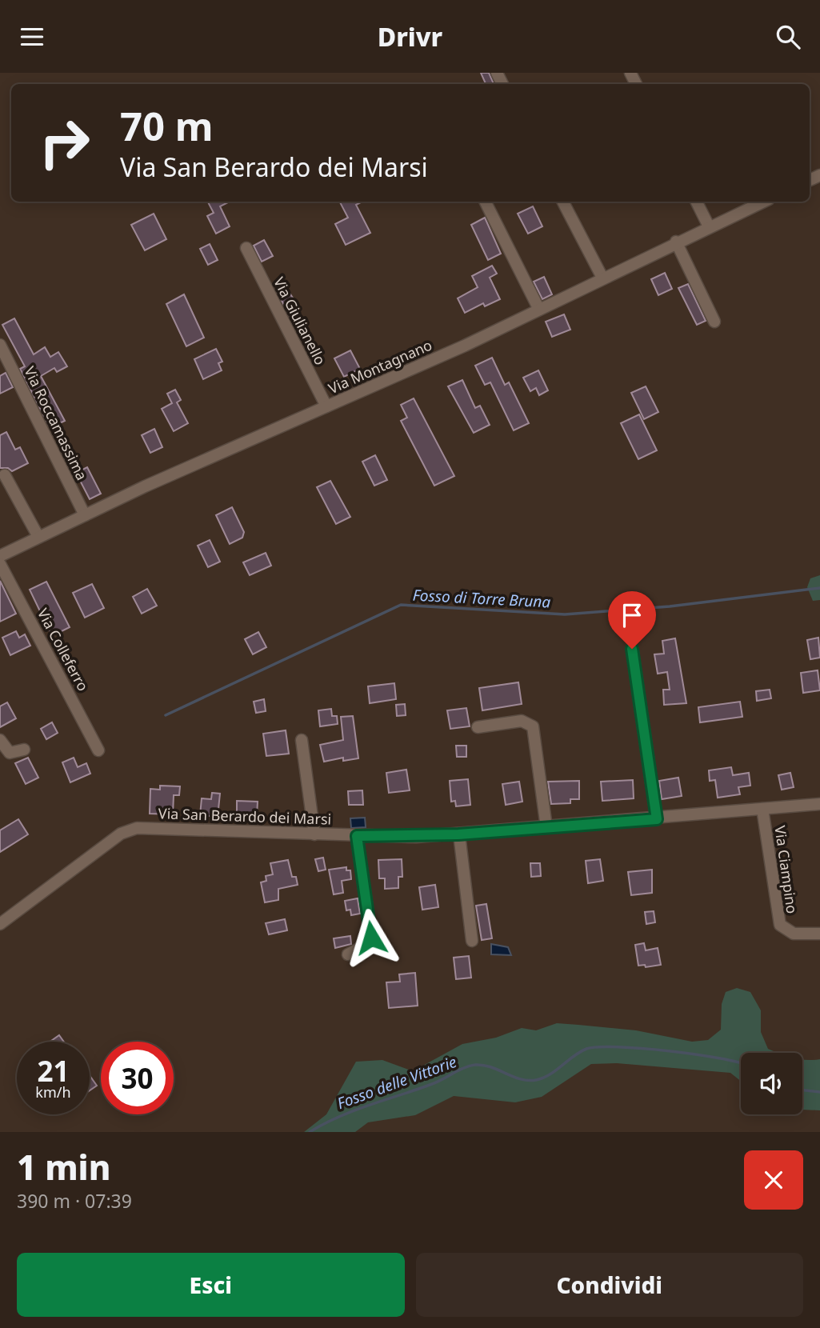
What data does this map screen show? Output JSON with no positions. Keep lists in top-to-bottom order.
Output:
{
  "streets": {
    "street": [
      "Via Giulianello",
      "Via Montagnano",
      "Via Roccamassima",
      "Via Colleferro",
      "Via San Berardo dei Marsi",
      "Via Ciampino"
    ]
  },
  "crossings": [
    ["Via Giulianello", "Via Montagnano"],
    ["Via Montagnano", "Via Roccamassima"],
    ["Via San Berardo dei Marsi", "Via Ciampino"]
  ],
  "water": ["Fosso di Torre Bruna", "Fosso delle Vittorie"],
  "page": {
    "header": "Drivr",
    "turn": ["70 m", "Via San Berardo dei Marsi"],
    "speed": "21 km/h",
    "limit": "30",
    "heading": ["1 min", "390 m · 07:39"],
    "buttons": ["Esci", "Condividi"]
  }
}
